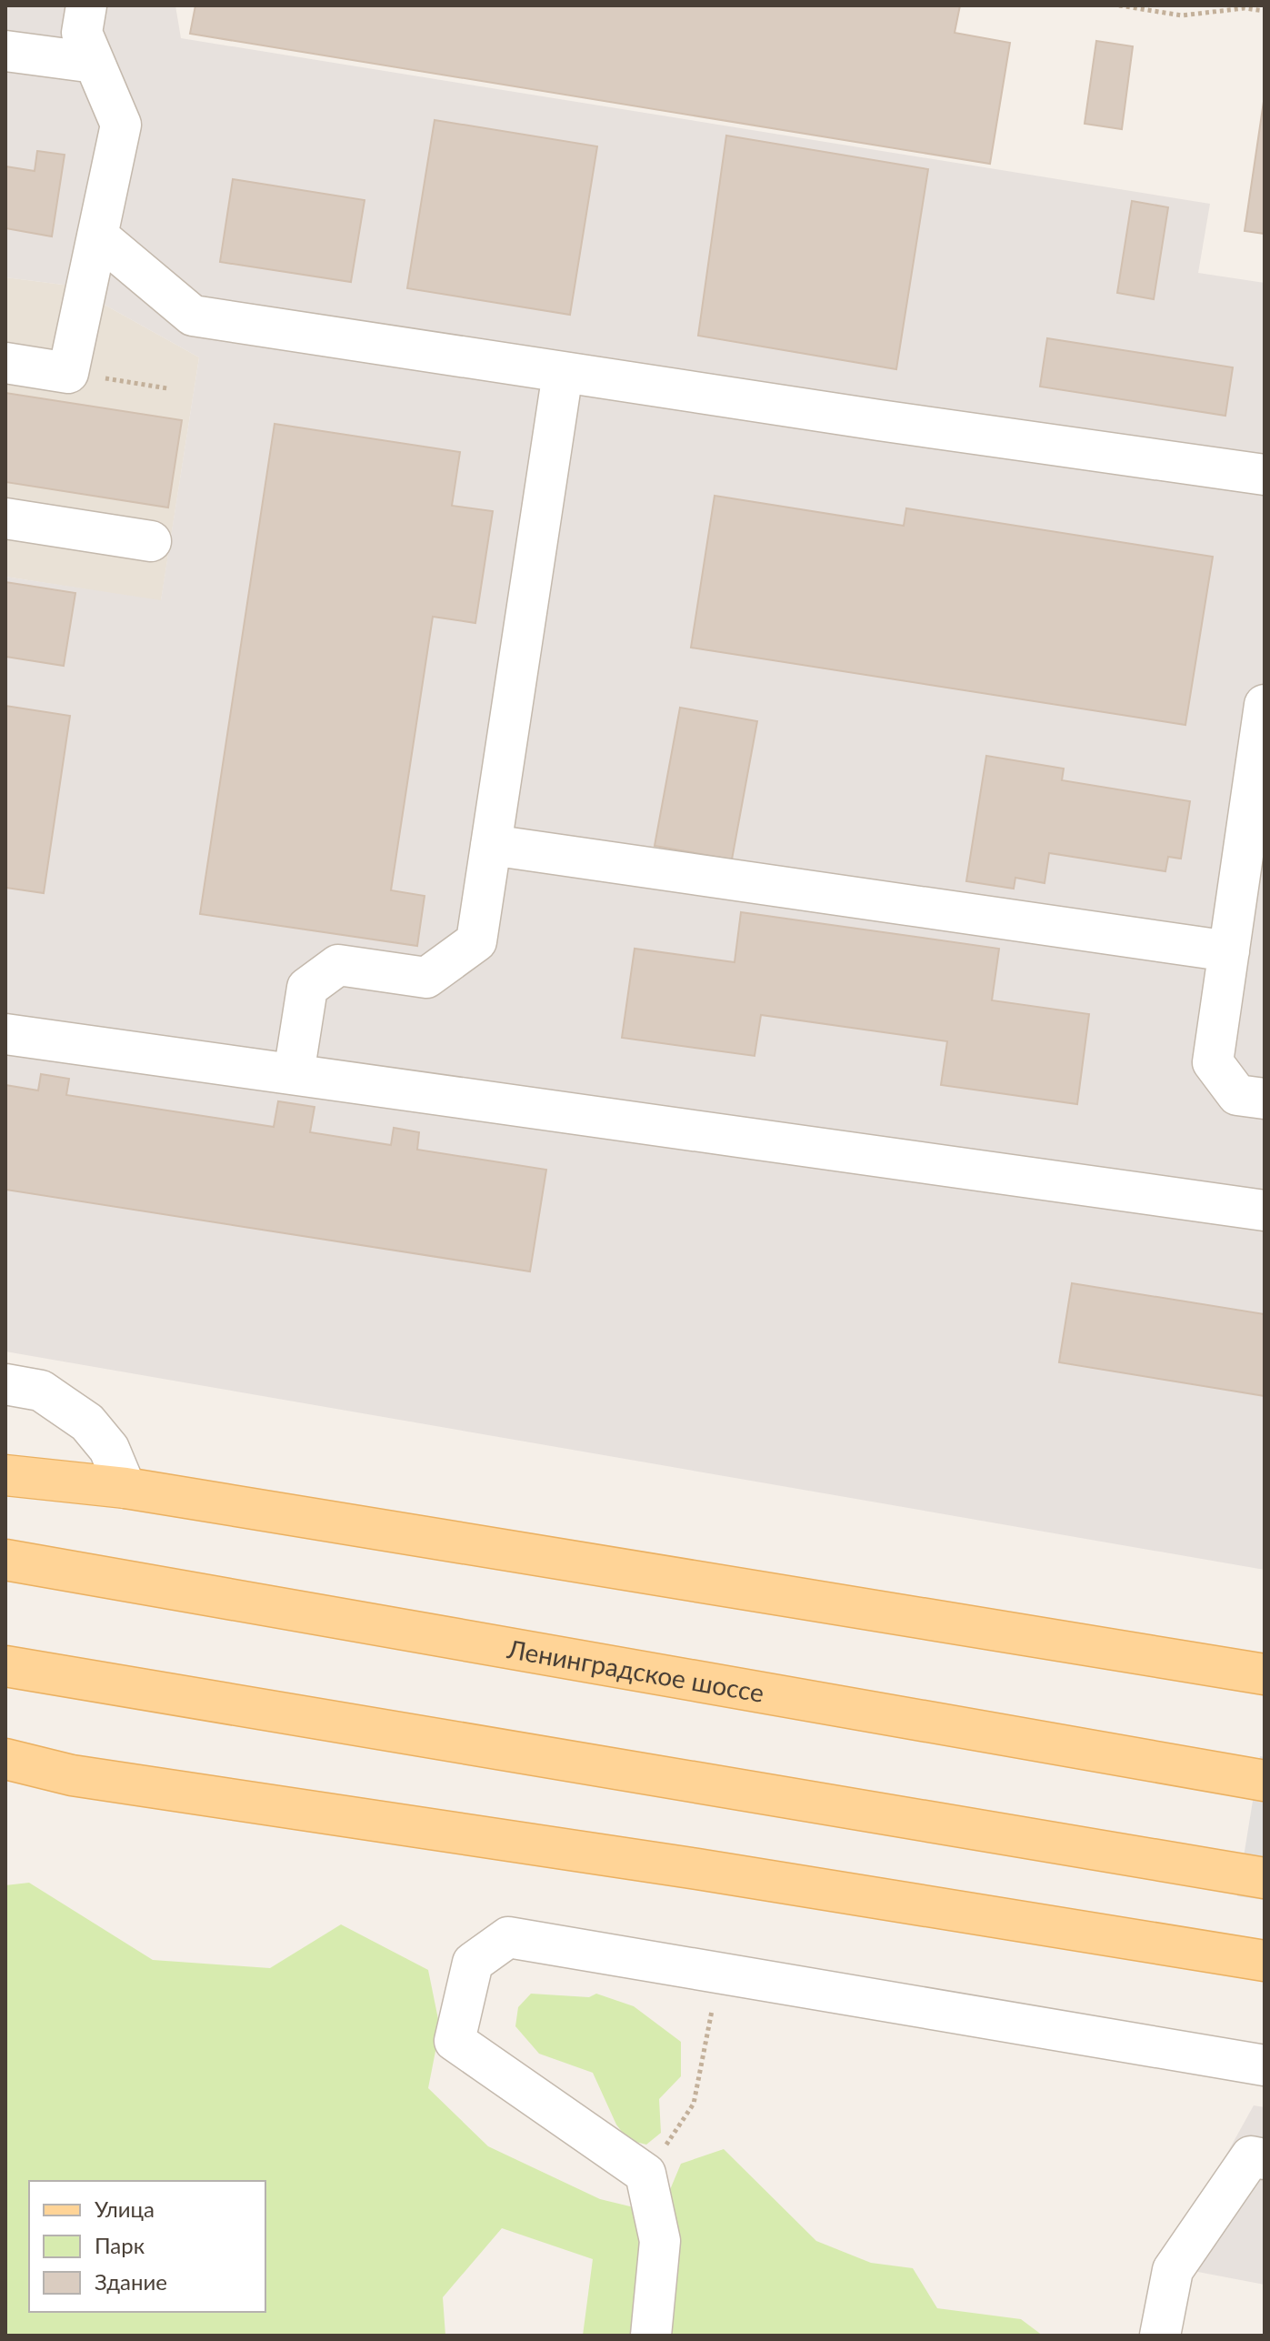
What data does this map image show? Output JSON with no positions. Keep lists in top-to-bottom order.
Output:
{
  "streets": {
    "main road": ["Ленинградское шоссе"]
  },
  "legend": ["Улица", "Парк", "Здание"]
}
